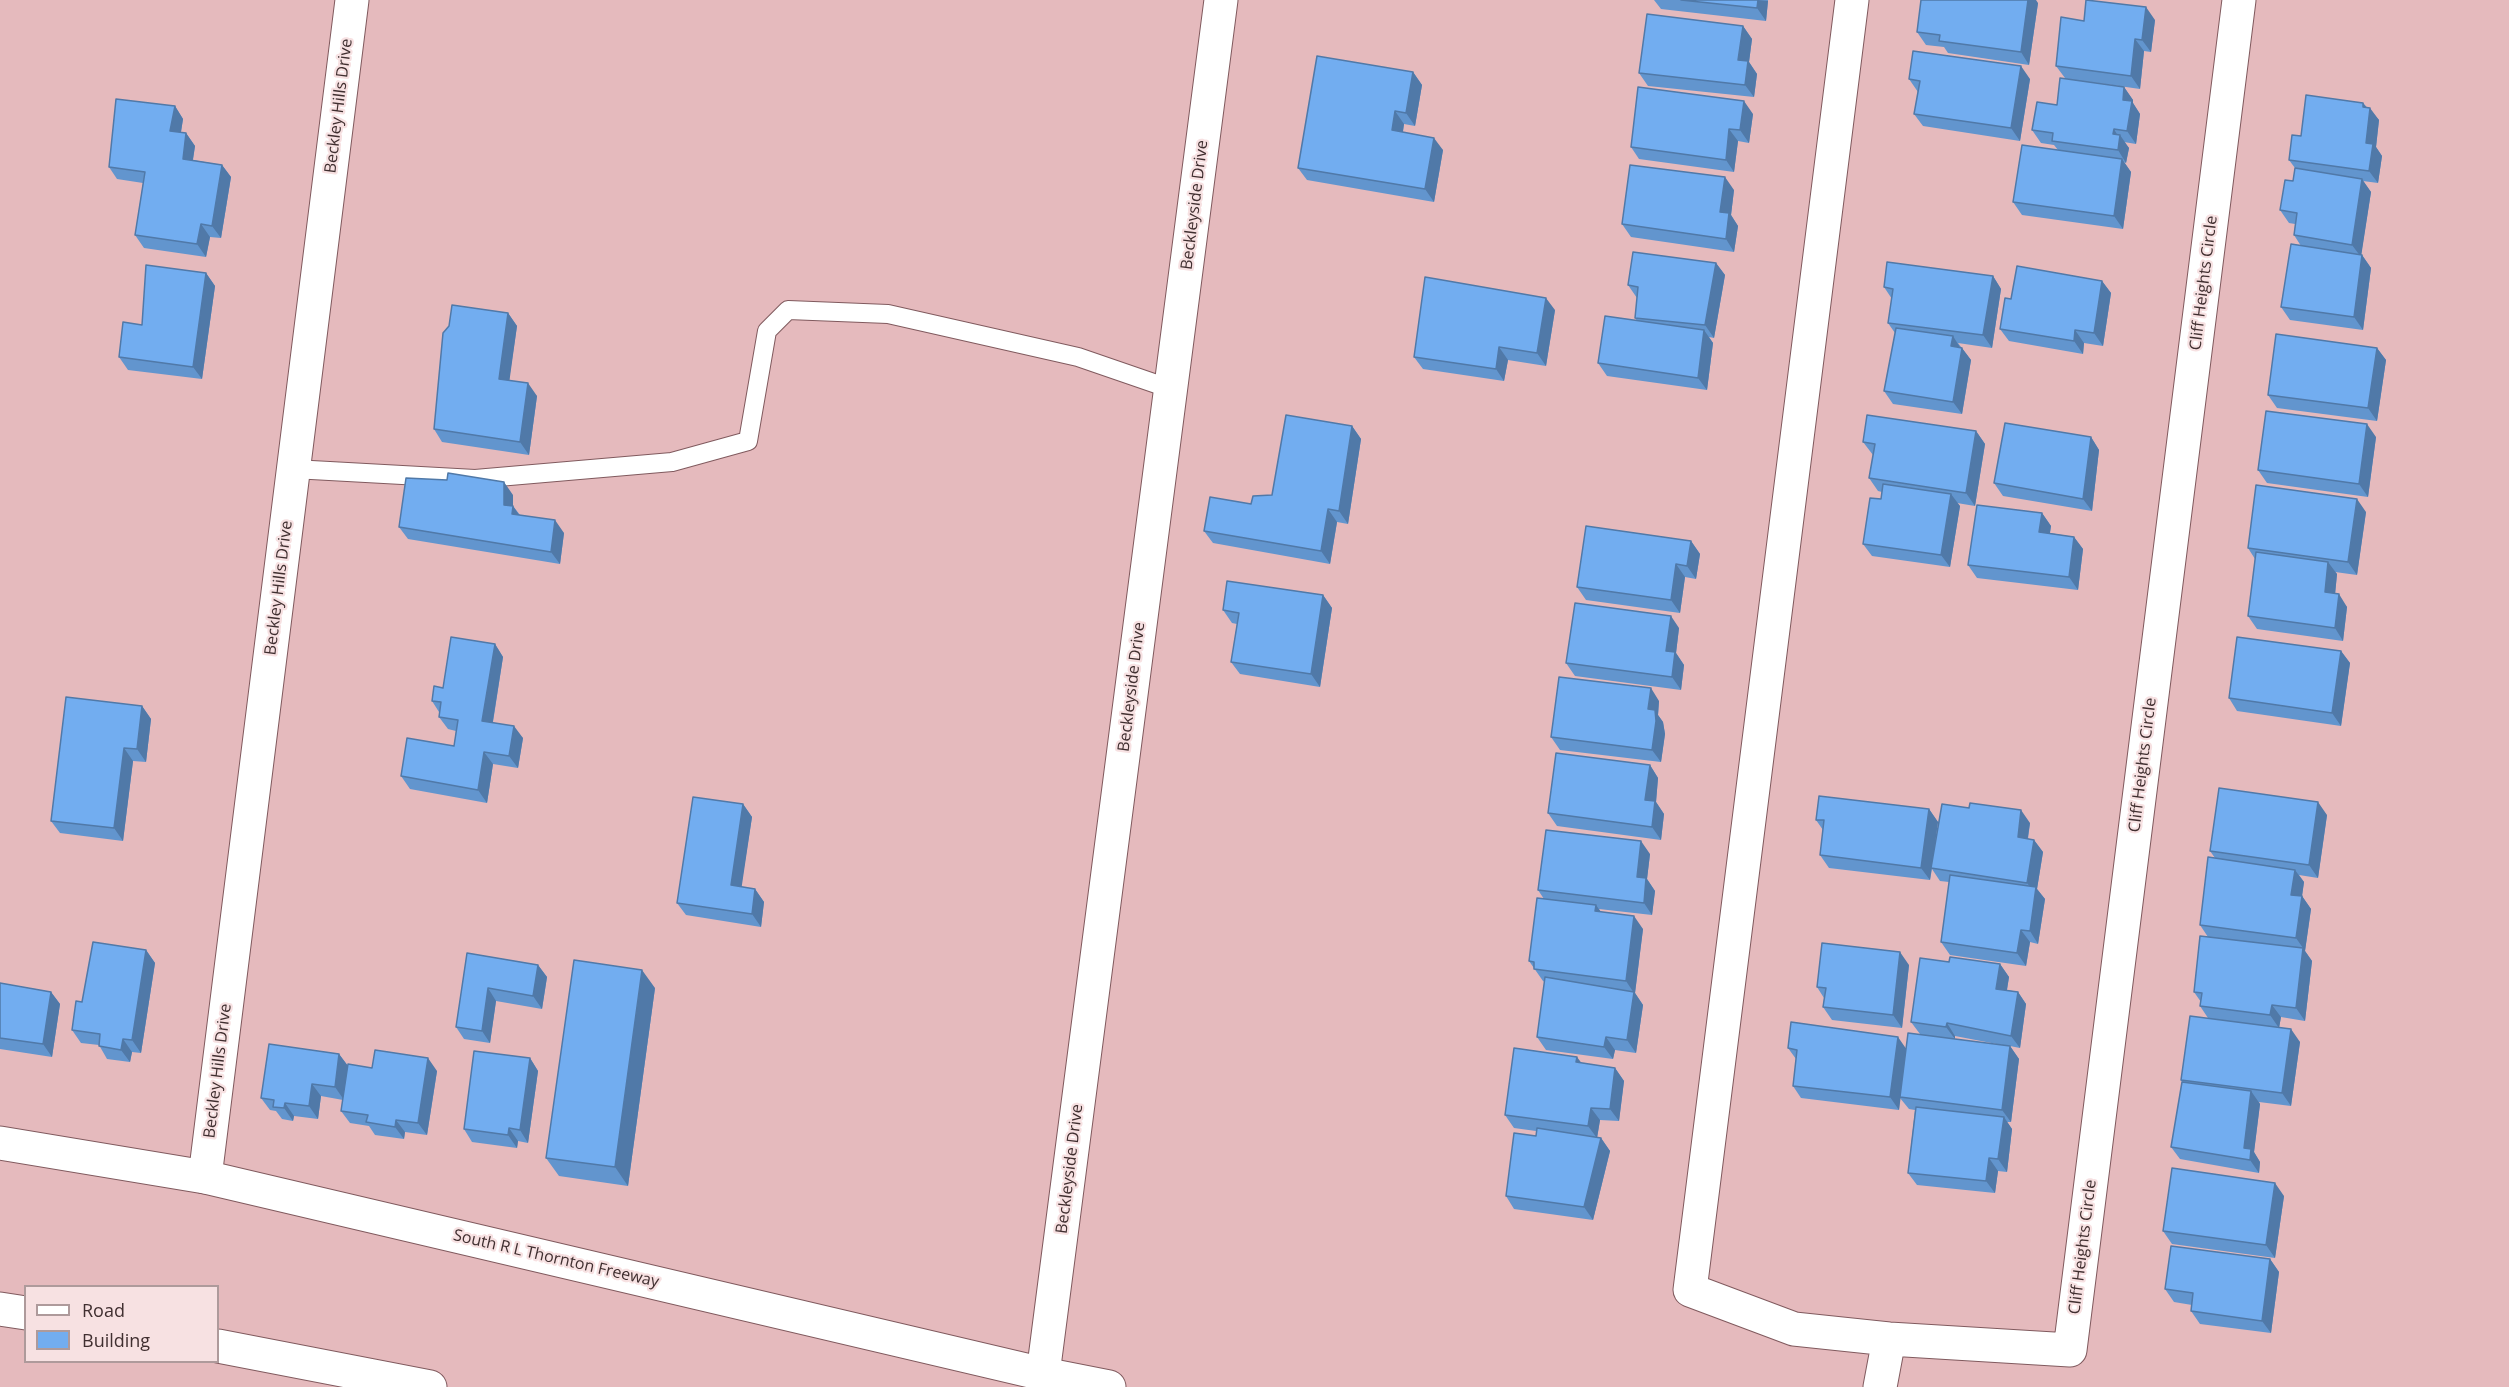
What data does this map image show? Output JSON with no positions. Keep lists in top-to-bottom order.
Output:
{
  "streets": {
    "main road": [
      "Beckley Hills Drive",
      "Beckleyside Drive",
      "Cliff Heights Circle",
      "South R L Thornton Freeway"
    ]
  },
  "crossings": [
    ["Beckley Hills Drive", "South R L Thornton Freeway"],
    ["Beckleyside Drive", "South R L Thornton Freeway"]
  ],
  "legend": ["Road", "Building"]
}
